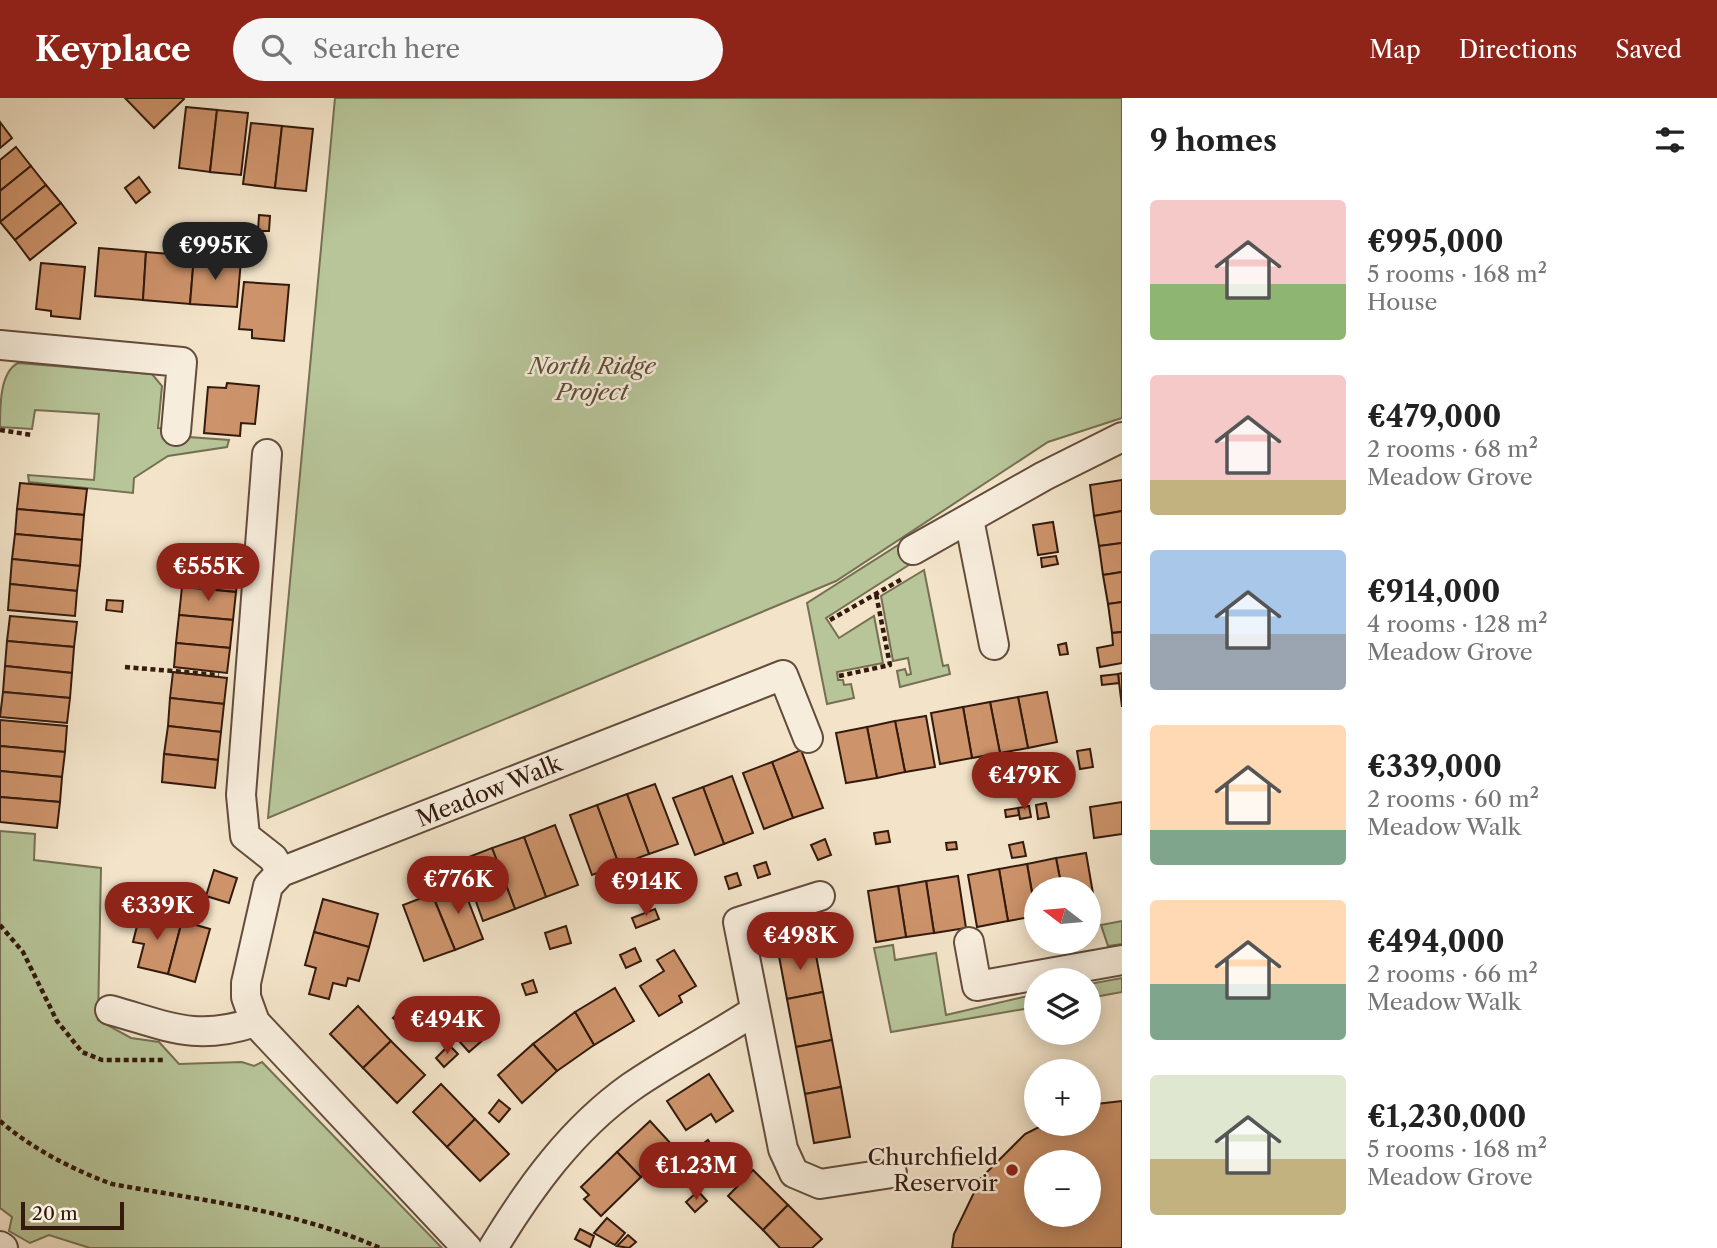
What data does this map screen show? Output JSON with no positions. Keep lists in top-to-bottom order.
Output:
{
  "streets": {
    "street": ["Meadow Walk"]
  },
  "parks": ["North Ridge Project"],
  "places": ["Churchfield Reservoir"],
  "scale_bar": "20 m",
  "north": "left",
  "page": {
    "header": "Keyplace",
    "search": "Search here",
    "nav": ["Map", "Directions", "Saved"],
    "heading": "9 homes",
    "list": [
      {
        "name": "€995,000",
        "note": "5 rooms · 168 m² · House"
      },
      {
        "name": "€479,000",
        "note": "2 rooms · 68 m² · Meadow Grove"
      },
      {
        "name": "€914,000",
        "note": "4 rooms · 128 m² · Meadow Grove"
      },
      {
        "name": "€339,000",
        "note": "2 rooms · 60 m² · Meadow Walk"
      },
      {
        "name": "€494,000",
        "note": "2 rooms · 66 m² · Meadow Walk"
      },
      {
        "name": "€1,230,000",
        "note": "5 rooms · 168 m² · Meadow Grove"
      }
    ],
    "price": [
      "€995K",
      "€555K",
      "€479K",
      "€776K",
      "€914K",
      "€339K",
      "€498K",
      "€494K",
      "€1.23M"
    ],
    "map_buttons": ["+", "−"],
    "scale": "20 m"
  }
}
